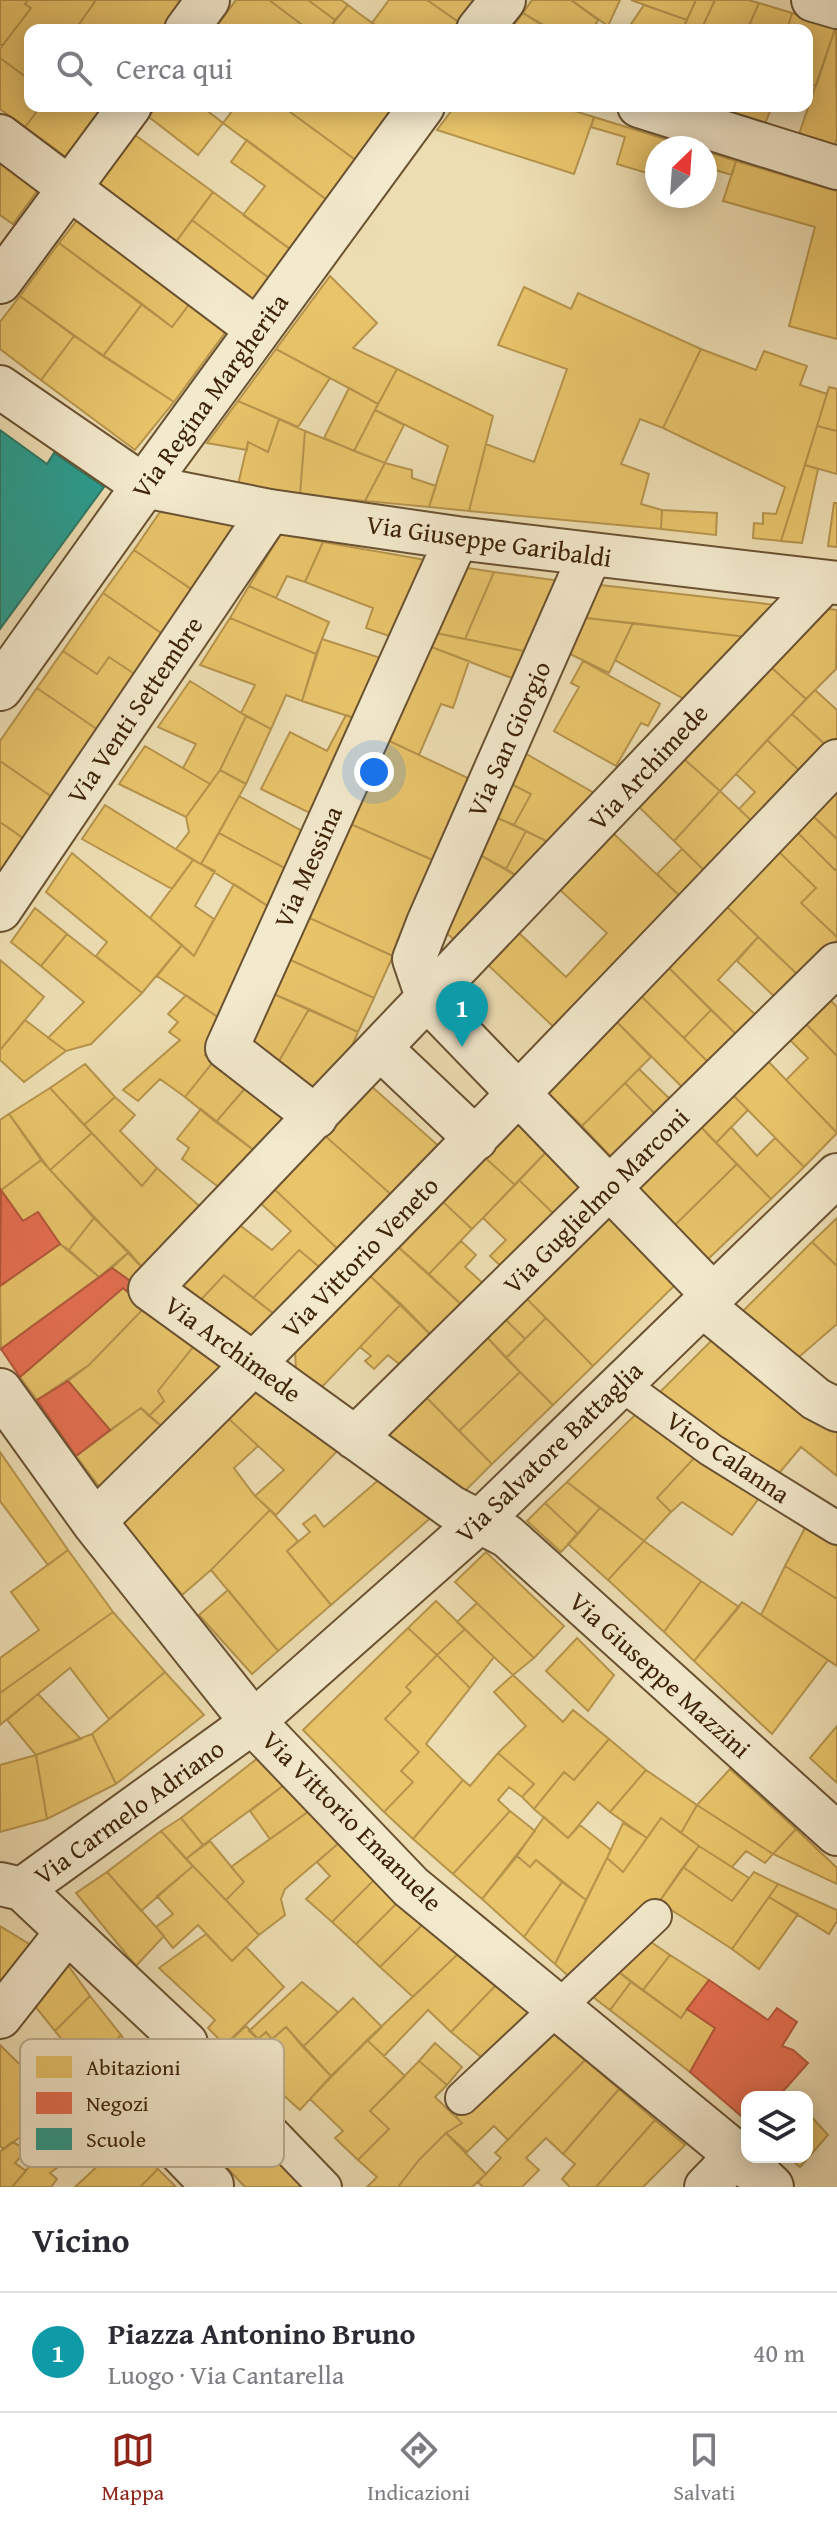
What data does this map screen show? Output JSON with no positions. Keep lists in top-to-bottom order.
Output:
{
  "streets": {
    "street": [
      "Via Regina Margherita",
      "Via Giuseppe Garibaldi",
      "Via Venti Settembre",
      "Via San Giorgio",
      "Via Archimede",
      "Via Messina",
      "Via Guglielmo Marconi",
      "Via Vittorio Veneto",
      "Via Salvatore Battaglia",
      "Vico Calanna",
      "Via Giuseppe Mazzini",
      "Via Carmelo Adriano",
      "Via Vittorio Emanuele"
    ]
  },
  "crossings": [
    ["Via Regina Margherita", "Via Giuseppe Garibaldi"],
    ["Via Giuseppe Garibaldi", "Via Venti Settembre"],
    ["Via Giuseppe Garibaldi", "Via San Giorgio"],
    ["Via Giuseppe Garibaldi", "Via Archimede"],
    ["Via Giuseppe Garibaldi", "Via Messina"],
    ["Via San Giorgio", "Via Archimede"],
    ["Via Archimede", "Via Messina"],
    ["Via Archimede", "Via Guglielmo Marconi"],
    ["Via Archimede", "Via Vittorio Veneto"],
    ["Via Archimede", "Via Salvatore Battaglia"],
    ["Via Archimede", "Via Giuseppe Mazzini"],
    ["Via Vittorio Veneto", "Via Vittorio Emanuele"],
    ["Via Salvatore Battaglia", "Vico Calanna"],
    ["Via Salvatore Battaglia", "Via Giuseppe Mazzini"],
    ["Via Salvatore Battaglia", "Via Carmelo Adriano"],
    ["Via Salvatore Battaglia", "Via Vittorio Emanuele"],
    ["Via Carmelo Adriano", "Via Vittorio Emanuele"]
  ],
  "legend": ["Abitazioni", "Negozi", "Scuole"],
  "north": "top right",
  "page": {
    "search": "Cerca qui",
    "pins": "1",
    "heading": "Vicino",
    "list": [
      {
        "mark": "1",
        "name": "Piazza Antonino Bruno",
        "note": "Luogo · Via Cantarella",
        "value": "40 m"
      }
    ],
    "nav": ["Mappa", "Indicazioni", "Salvati"]
  }
}
